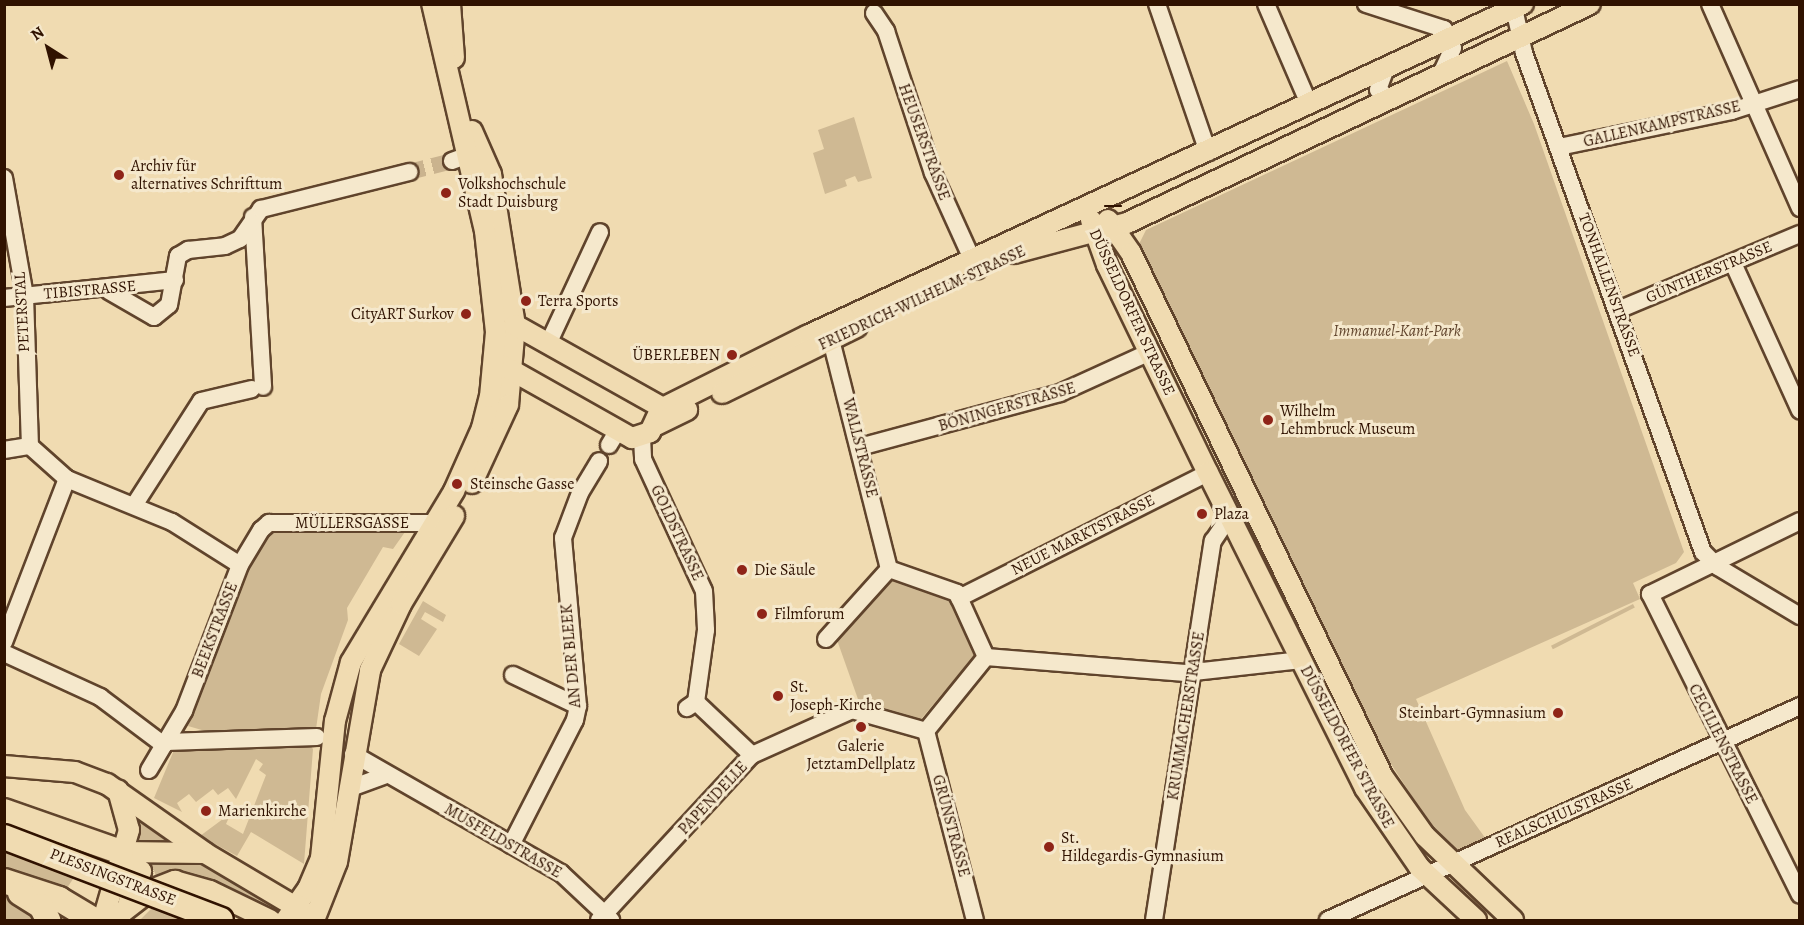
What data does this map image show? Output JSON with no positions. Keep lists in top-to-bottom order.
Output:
{
  "streets": {
    "highway": ["PLESSINGSTRASSE"],
    "main road": ["FRIEDRICH-WILHELM-STRASSE", "DÜSSELDORFER STRASSE"],
    "street": [
      "GALLENKAMPSTRASSE",
      "HEUSERSTRASSE",
      "GÜNTHERSTRASSE",
      "TONHALLENSTRASSE",
      "TIBISTRASSE",
      "PETERSTAL",
      "BÖNINGERSTRASSE",
      "WALLSTRASSE",
      "MÜLLERSGASSE",
      "GOLDSTRASSE",
      "NEUE MARKTSTRASSE",
      "BEEKSTRASSE",
      "AN DER BLEEK",
      "KRUMMACHERSTRASSE",
      "CECILIENSTRASSE",
      "PAPENDELLE",
      "REALSCHULSTRASSE",
      "GRÜNSTRASSE",
      "MUSFELDSTRASSE"
    ]
  },
  "crossings": [
    ["GALLENKAMPSTRASSE", "TONHALLENSTRASSE"],
    ["HEUSERSTRASSE", "FRIEDRICH-WILHELM-STRASSE"],
    ["GÜNTHERSTRASSE", "TONHALLENSTRASSE"],
    ["TONHALLENSTRASSE", "FRIEDRICH-WILHELM-STRASSE"],
    ["TONHALLENSTRASSE", "CECILIENSTRASSE"],
    ["TIBISTRASSE", "PETERSTAL"],
    ["FRIEDRICH-WILHELM-STRASSE", "DÜSSELDORFER STRASSE"],
    ["FRIEDRICH-WILHELM-STRASSE", "WALLSTRASSE"],
    ["FRIEDRICH-WILHELM-STRASSE", "GOLDSTRASSE"],
    ["DÜSSELDORFER STRASSE", "BÖNINGERSTRASSE"],
    ["DÜSSELDORFER STRASSE", "NEUE MARKTSTRASSE"],
    ["DÜSSELDORFER STRASSE", "KRUMMACHERSTRASSE"],
    ["DÜSSELDORFER STRASSE", "REALSCHULSTRASSE"],
    ["BÖNINGERSTRASSE", "WALLSTRASSE"],
    ["MÜLLERSGASSE", "BEEKSTRASSE"],
    ["GOLDSTRASSE", "PAPENDELLE"],
    ["AN DER BLEEK", "MUSFELDSTRASSE"],
    ["CECILIENSTRASSE", "REALSCHULSTRASSE"],
    ["PAPENDELLE", "GRÜNSTRASSE"],
    ["PAPENDELLE", "MUSFELDSTRASSE"]
  ],
  "parks": ["Immanuel-Kant-Park"],
  "places": [
    "Archiv für alternatives Schrifttum",
    "Volkshochschule Stadt Duisburg",
    "Terra Sports",
    "CityART Surkov",
    "ÜBERLEBEN",
    "Wilhelm Lehmbruck Museum",
    "Steinsche Gasse",
    "Plaza",
    "Die Säule",
    "Filmforum",
    "St. Joseph-Kirche",
    "Steinbart-Gymnasium",
    "Galerie JetztamDellplatz",
    "Marienkirche",
    "St. Hildegardis-Gymnasium"
  ],
  "north": "top left"
}
